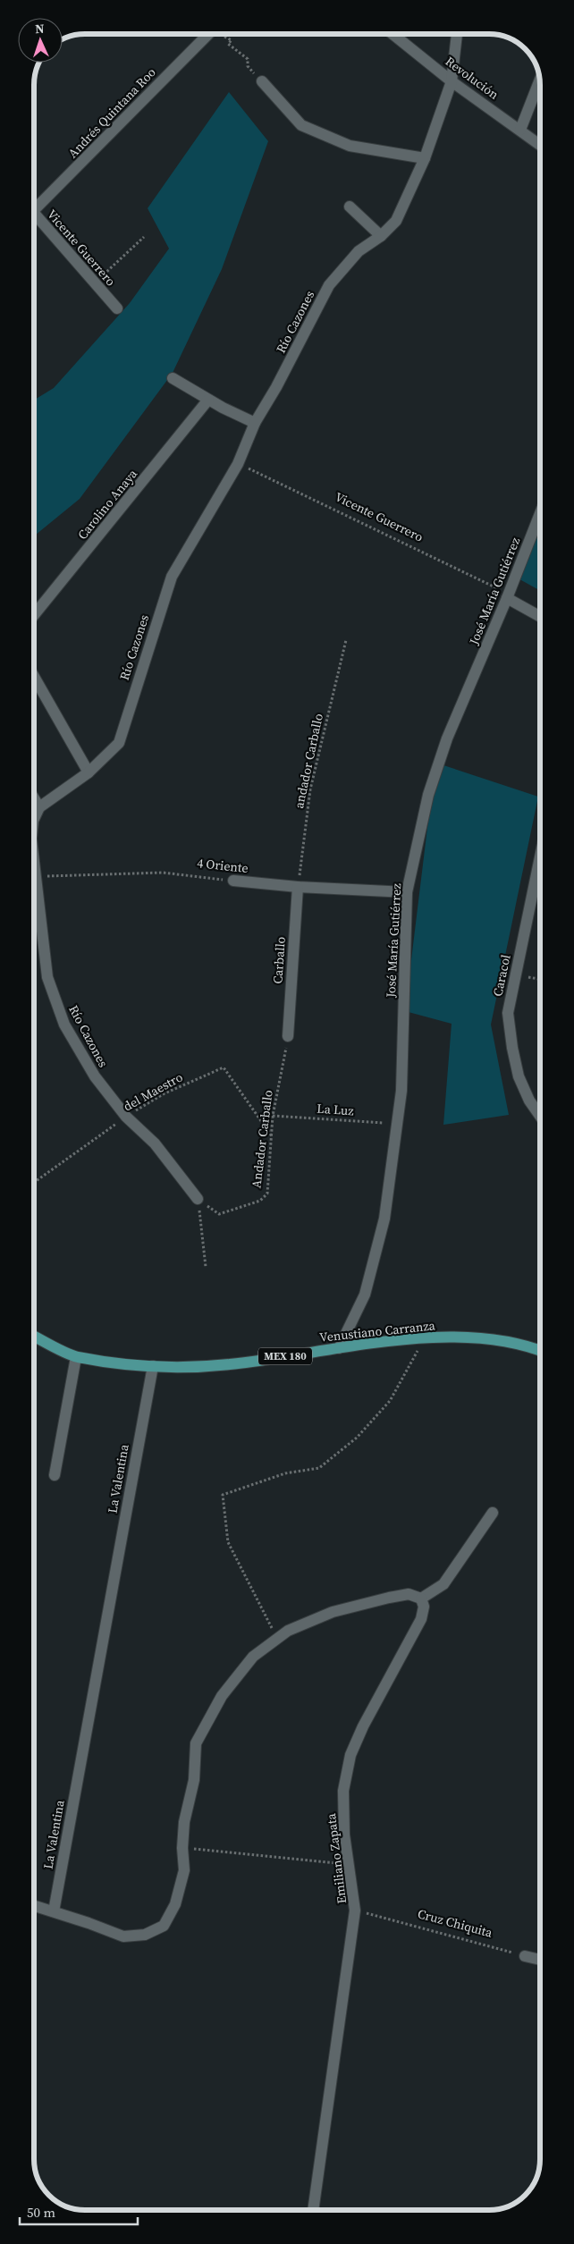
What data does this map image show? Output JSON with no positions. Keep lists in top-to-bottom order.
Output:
{
  "streets": {
    "main road": ["Venustiano Carranza", "MEX 180"],
    "street": [
      "Revolución",
      "Andrés Quintana Roo",
      "Vicente Guerrero",
      "Río Cazones",
      "Carolino Anaya",
      "José María Gutiérrez",
      "4 Oriente",
      "Carballo",
      "Caracol",
      "La Valentina",
      "Emiliano Zapata"
    ],
    "path": [
      "andador Carballo",
      "del Maestro",
      "La Luz",
      "Andador Carballo",
      "Cruz Chiquita"
    ]
  },
  "crossings": [
    ["Revolución", "Río Cazones"],
    ["Vicente Guerrero", "Río Cazones"],
    ["Vicente Guerrero", "José María Gutiérrez"],
    ["Río Cazones", "4 Oriente"],
    ["Río Cazones", "del Maestro"],
    ["Río Cazones", "Andador Carballo"],
    ["José María Gutiérrez", "4 Oriente"],
    ["José María Gutiérrez", "La Luz"],
    ["José María Gutiérrez", "Venustiano Carranza"],
    ["andador Carballo", "4 Oriente"],
    ["andador Carballo", "Carballo"],
    ["4 Oriente", "Carballo"],
    ["Carballo", "Andador Carballo"],
    ["del Maestro", "Andador Carballo"],
    ["La Luz", "Andador Carballo"],
    ["Venustiano Carranza", "La Valentina"],
    ["Emiliano Zapata", "Cruz Chiquita"]
  ],
  "scale_bar": "50 m",
  "north": "top"
}
